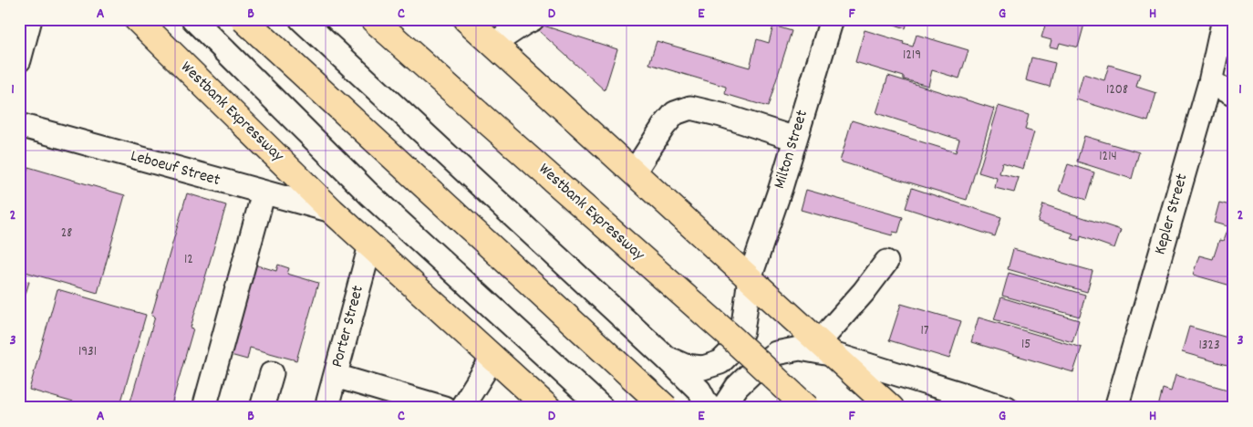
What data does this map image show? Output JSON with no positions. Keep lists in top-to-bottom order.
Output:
{
  "streets": {
    "main road": ["Westbank Expressway"],
    "street": [
      "Milton Street",
      "Leboeuf Street",
      "Kepler Street",
      "Porter Street"
    ]
  },
  "crossings": [
    ["Westbank Expressway", "Leboeuf Street"],
    ["Westbank Expressway", "Porter Street"]
  ],
  "house_numbers": [
    "1219",
    "1208",
    "1214",
    "28",
    "12",
    "17",
    "15",
    "1323",
    "1931"
  ],
  "grid": {
    "columns": [
      "A",
      "B",
      "C",
      "D",
      "E",
      "F",
      "G",
      "H"
    ],
    "rows": ["1", "2", "3"]
  }
}
